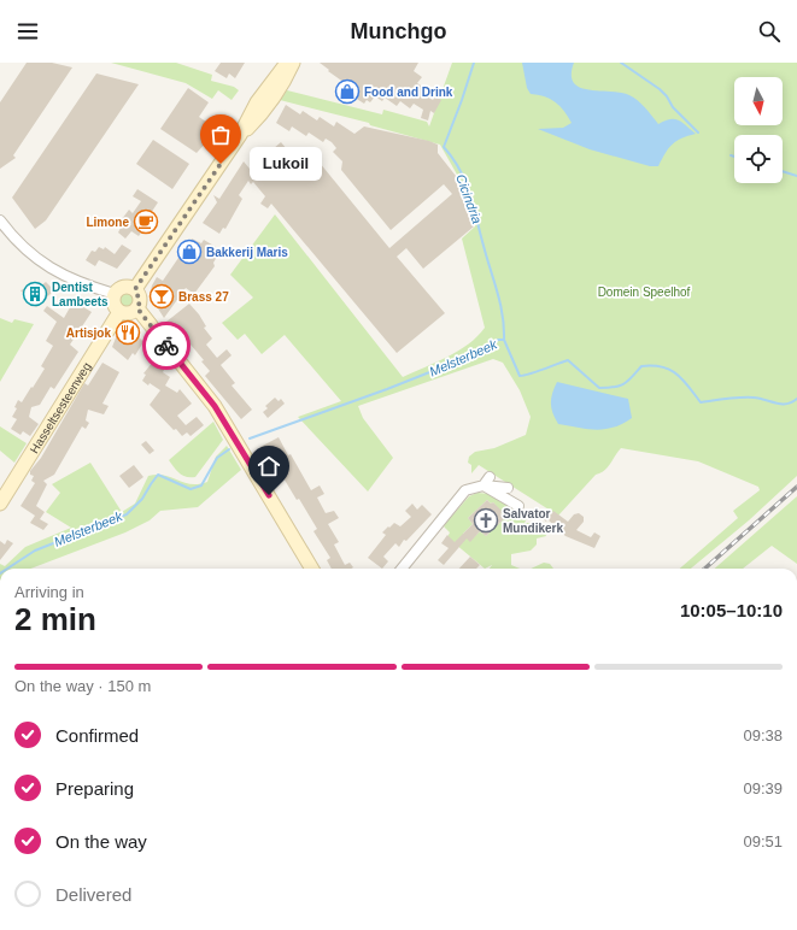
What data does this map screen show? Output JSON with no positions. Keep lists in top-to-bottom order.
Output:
{
  "streets": {
    "main road": ["Hasseltsesteenweg"]
  },
  "water": ["Cicindria", "Melsterbeek"],
  "parks": ["Domein Speelhof"],
  "places": {
    "shop": ["Food and Drink", "Bakkerij Maris"],
    "other": ["Lukoil"],
    "cafe": ["Limone"],
    "building": ["Dentist Lambeets"],
    "bar": ["Brass 27"],
    "restaurant": ["Artisjok"],
    "church": ["Salvator Mundikerk"]
  },
  "north": "bottom",
  "page": {
    "header": "Munchgo",
    "bubble": "Lukoil",
    "heading": ["2 min", "Arriving in", "10:05–10:10"],
    "bar": "On the way · 150 m",
    "list": [
      ["Confirmed", "09:38"],
      ["Preparing", "09:39"],
      ["On the way", "09:51"],
      "Delivered"
    ]
  }
}
